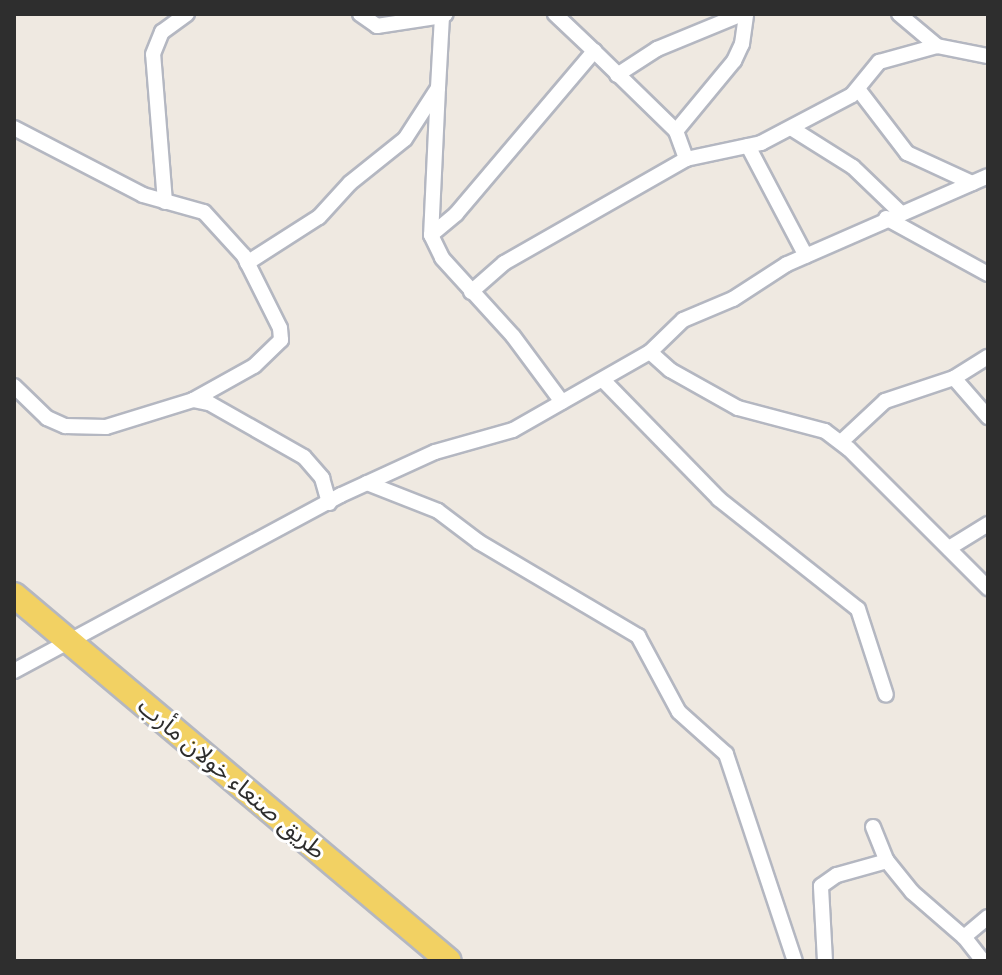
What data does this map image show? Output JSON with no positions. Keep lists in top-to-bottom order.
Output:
{
  "streets": {
    "main road": ["طريق صنعاء خولان مأرب"]
  }
}
